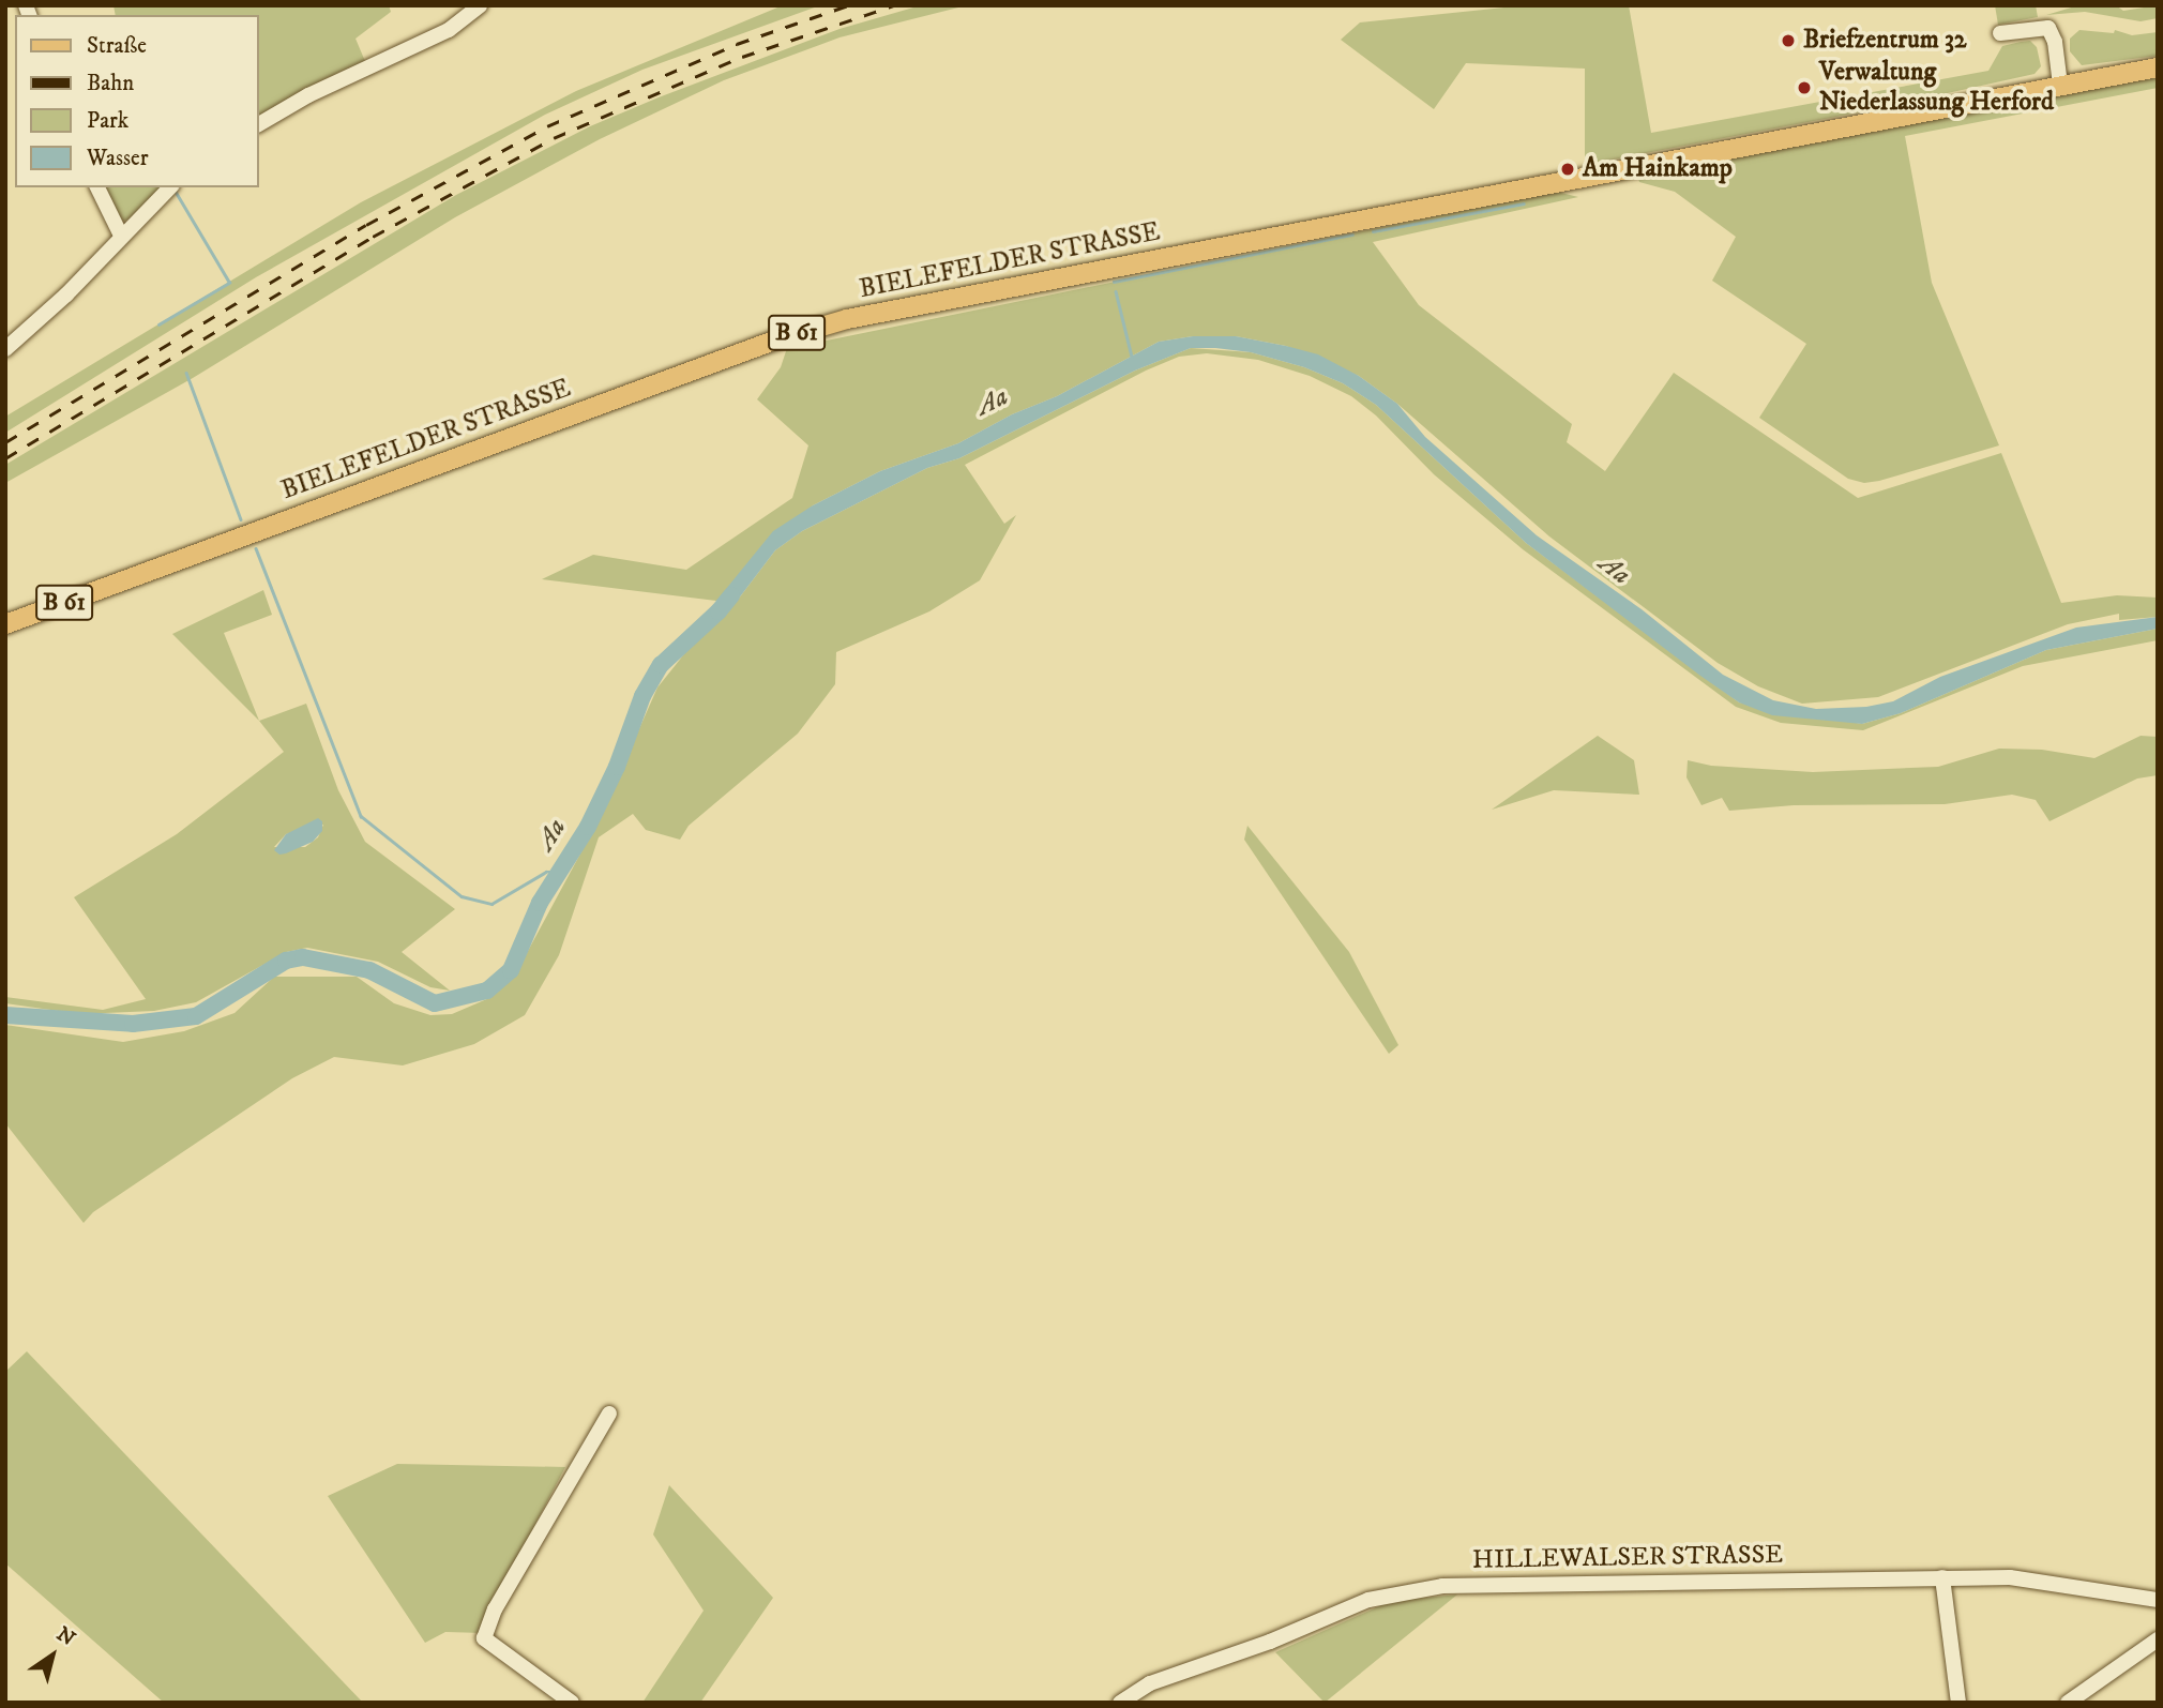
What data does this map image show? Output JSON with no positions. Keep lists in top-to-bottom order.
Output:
{
  "streets": {
    "main road": ["BIELEFELDER STRASSE", "B 61"],
    "street": ["HILLEWALSER STRASSE"]
  },
  "water": ["Aa"],
  "places": ["Briefzentrum 32", "Verwaltung Niederlassung Herford", "Am Hainkamp"],
  "legend": [
    "Straße",
    "Bahn",
    "Park",
    "Wasser"
  ],
  "north": "top right"
}
